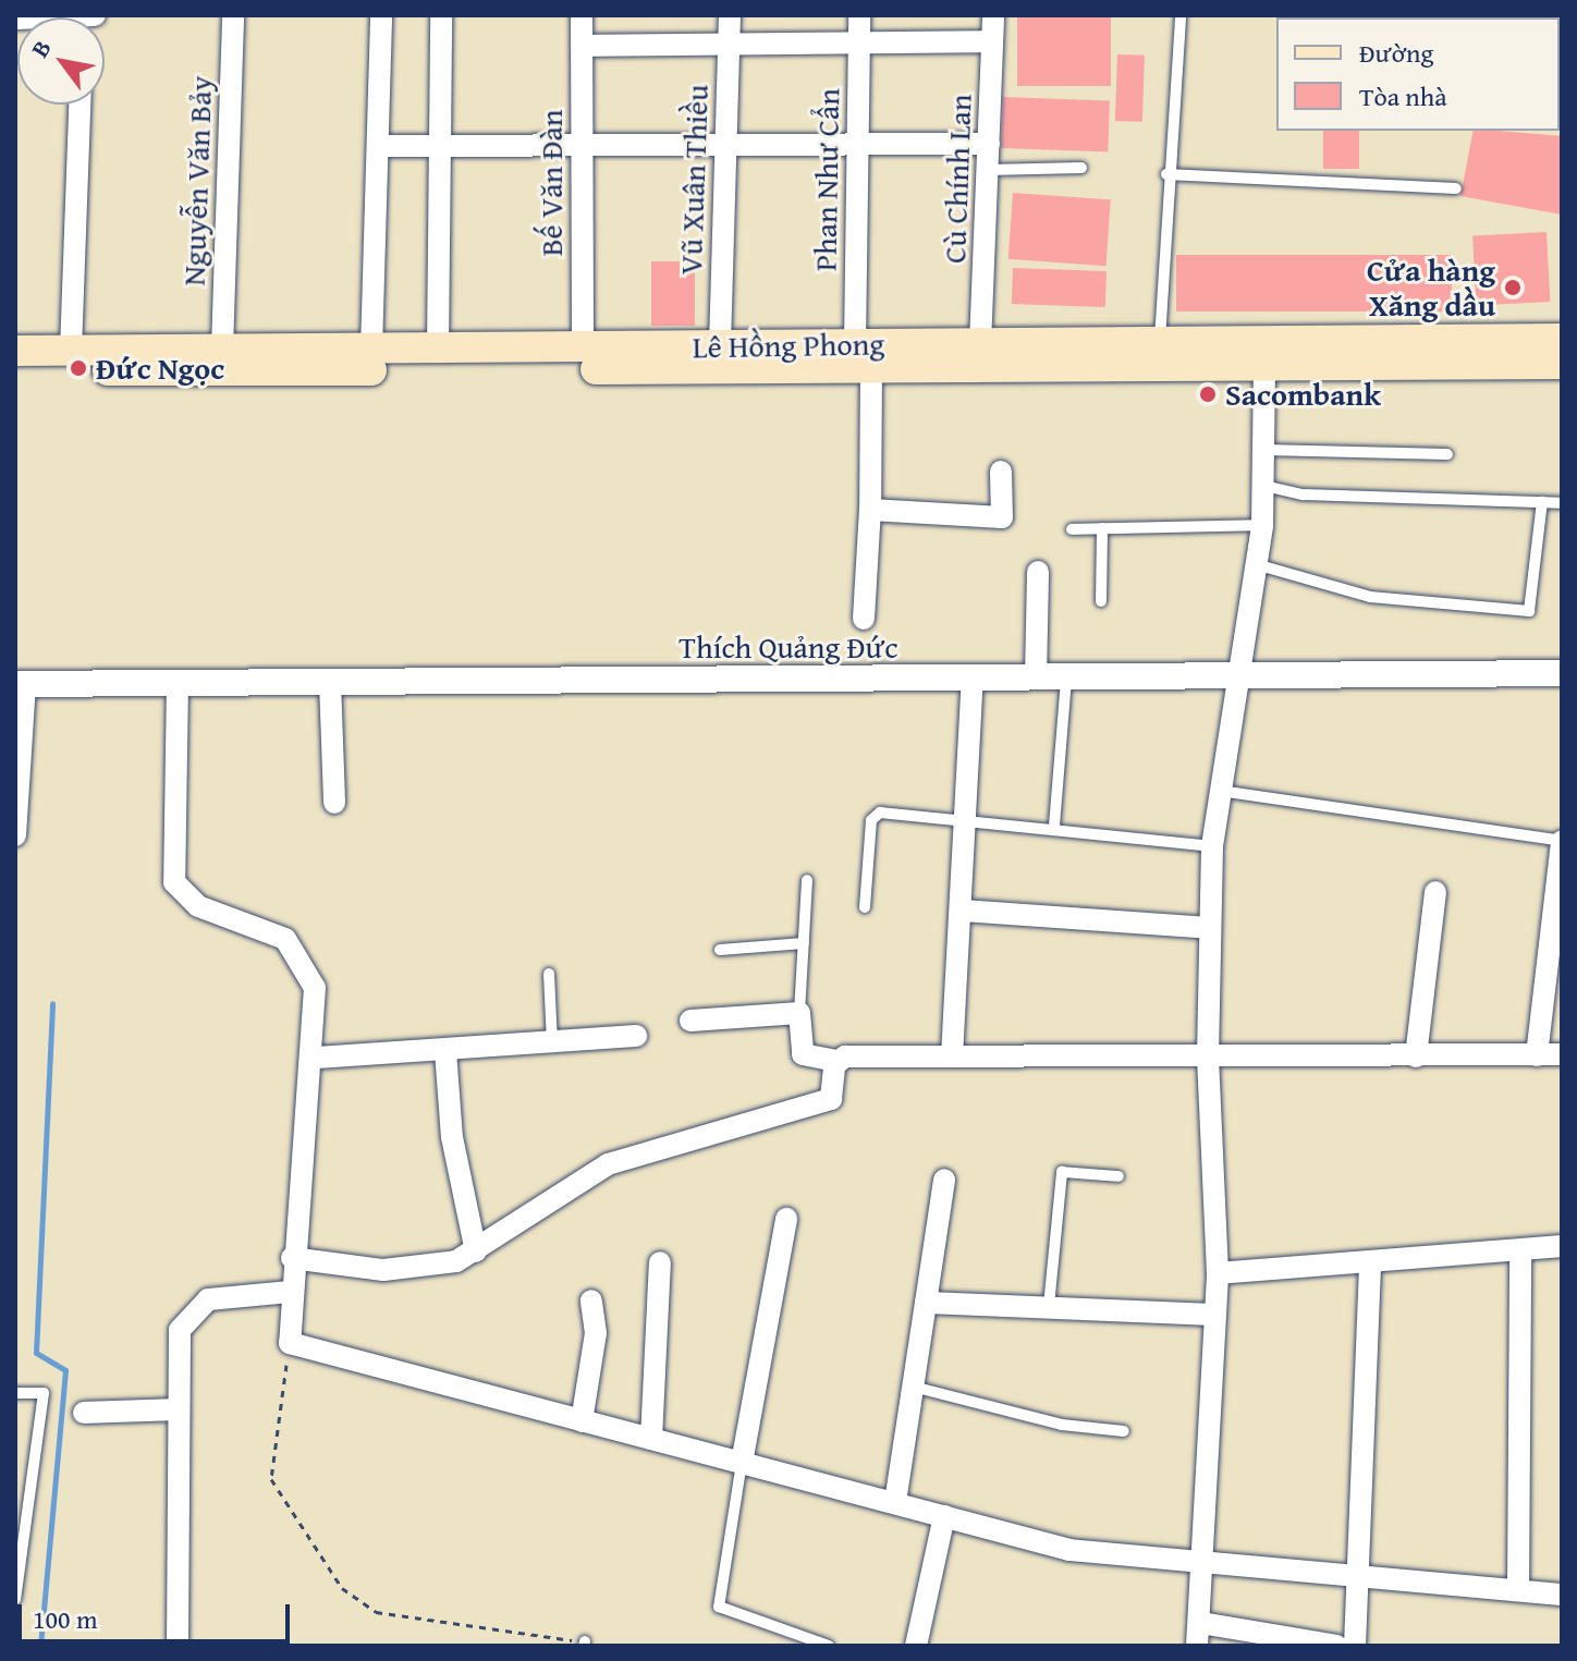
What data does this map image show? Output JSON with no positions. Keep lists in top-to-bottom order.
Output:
{
  "streets": {
    "main road": ["Lê Hồng Phong"],
    "street": [
      "Cù Chính Lan",
      "Vũ Xuân Thiều",
      "Phan Như Cẩn",
      "Nguyễn Văn Bảy",
      "Bế Văn Đàn",
      "Thích Quảng Đức"
    ]
  },
  "crossings": [
    ["Cù Chính Lan", "Lê Hồng Phong"],
    ["Vũ Xuân Thiều", "Lê Hồng Phong"],
    ["Phan Như Cẩn", "Lê Hồng Phong"],
    ["Nguyễn Văn Bảy", "Lê Hồng Phong"],
    ["Bế Văn Đàn", "Lê Hồng Phong"]
  ],
  "places": ["Cửa hàng Xăng dầu", "Đức Ngọc", "Sacombank"],
  "legend": ["Đường", "Tòa nhà"],
  "scale_bar": "100 m",
  "north": "top left"
}
